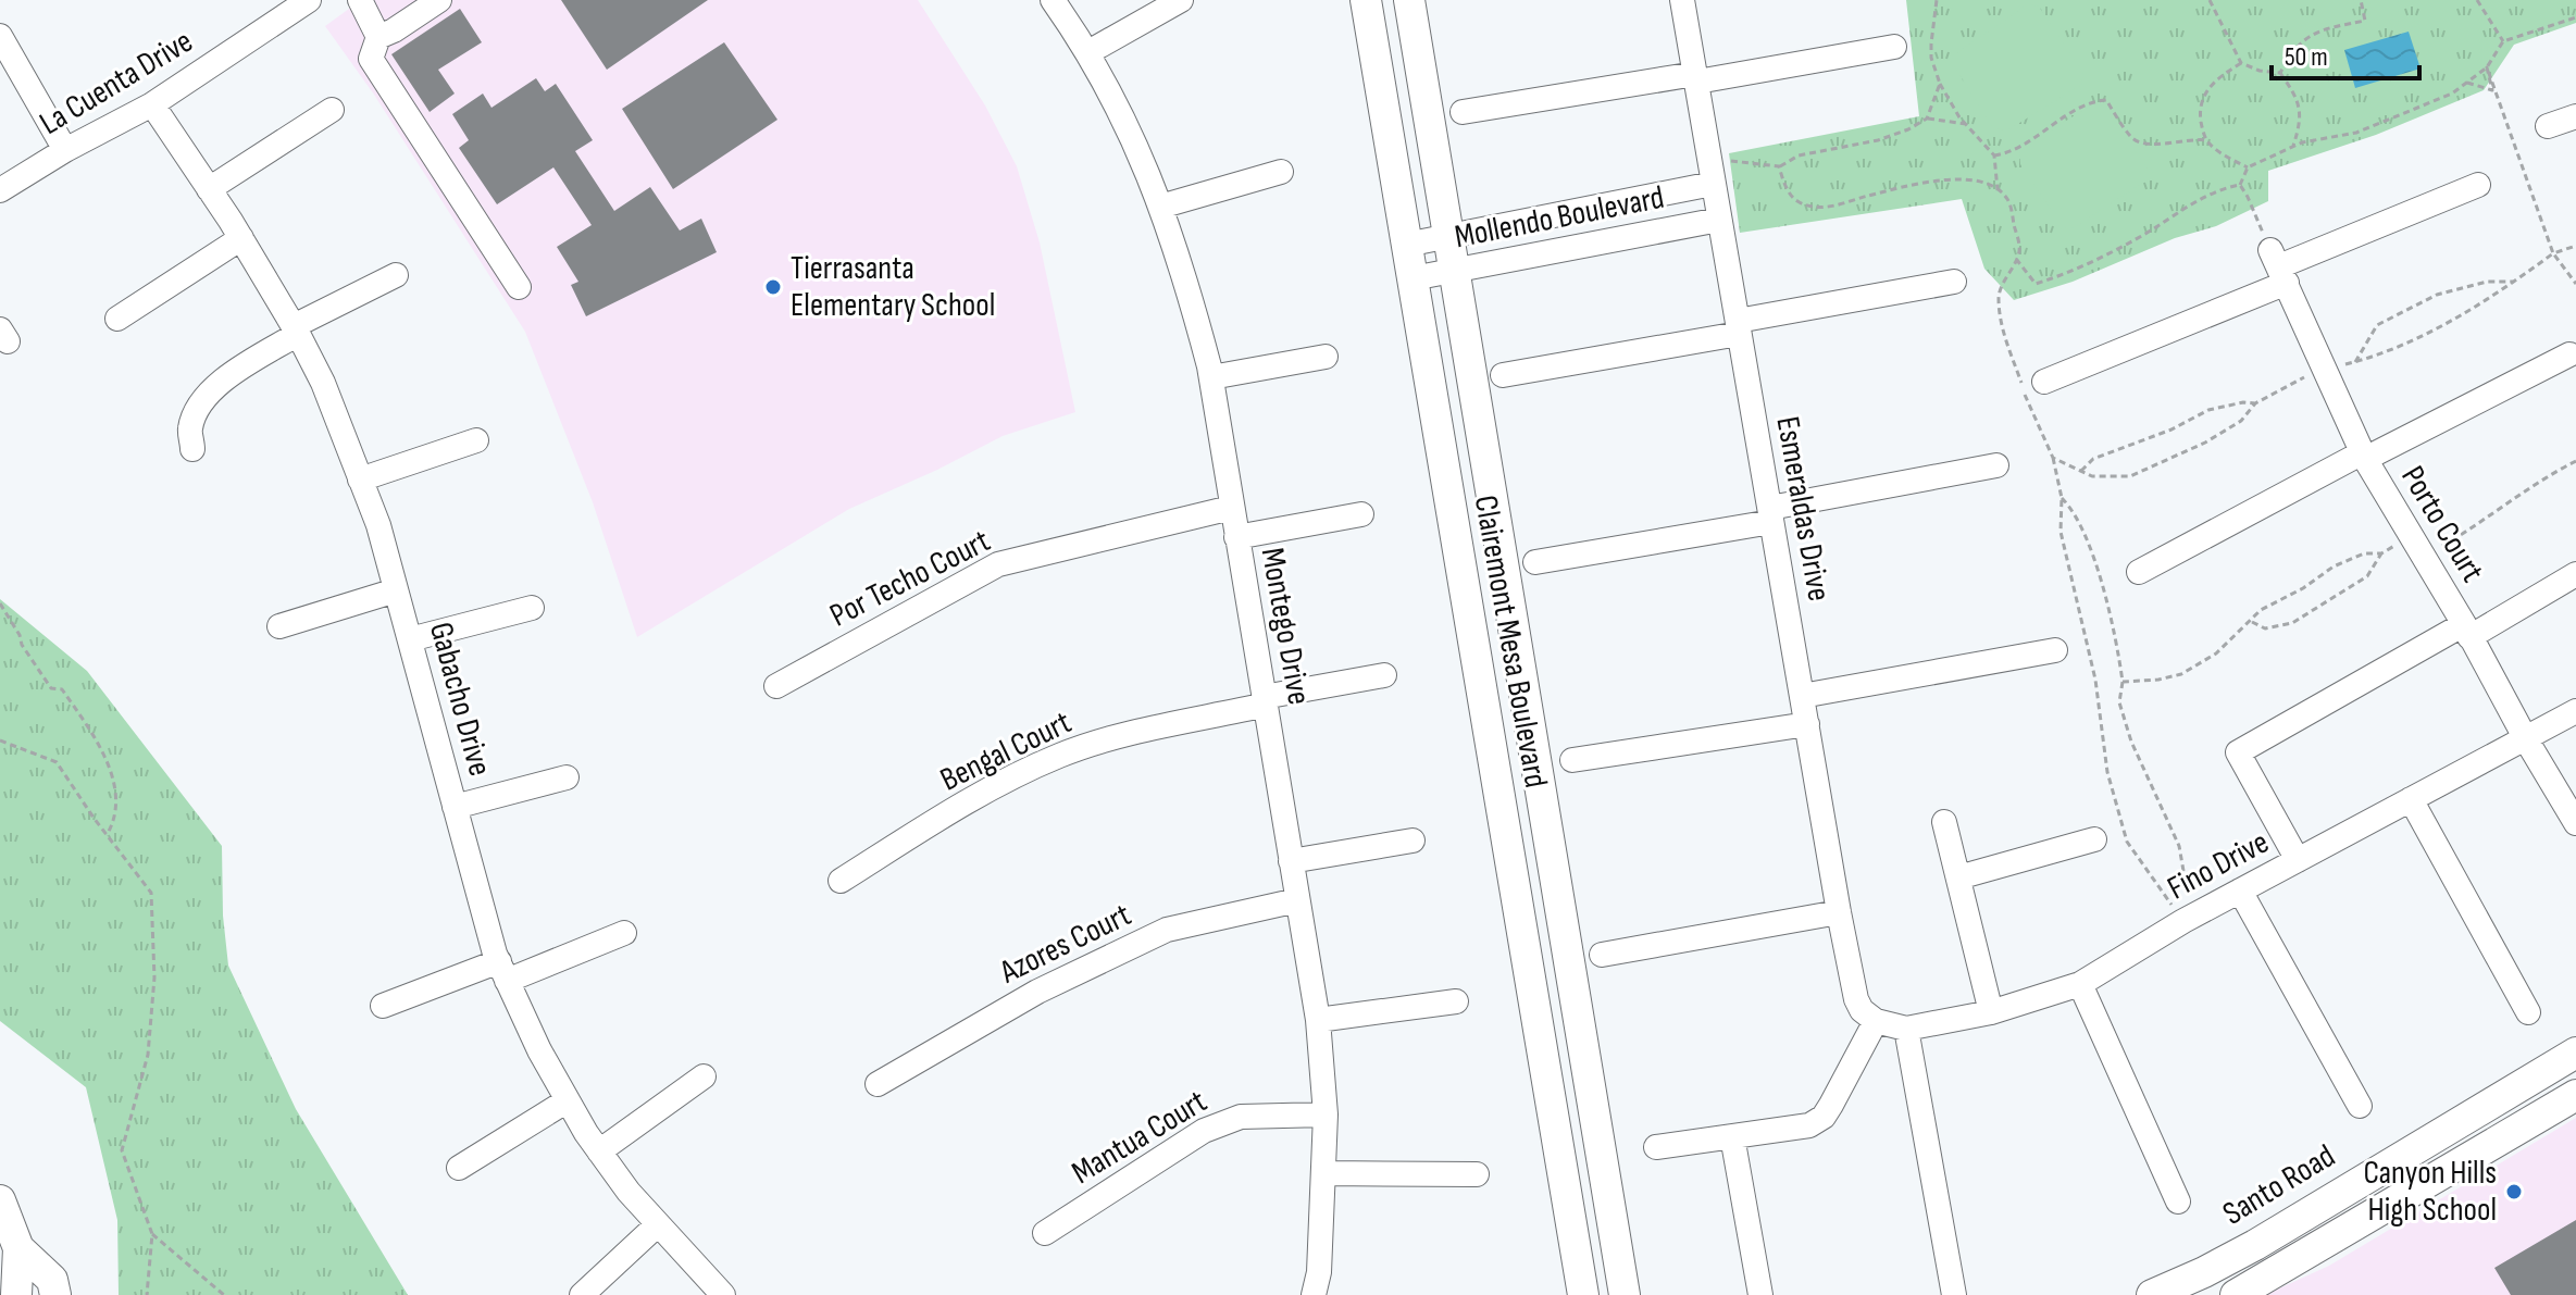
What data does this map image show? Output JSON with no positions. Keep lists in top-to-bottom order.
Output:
{
  "streets": {
    "main road": ["Clairemont Mesa Boulevard", "Santo Road"],
    "street": [
      "La Cuenta Drive",
      "Mollendo Boulevard",
      "Esmeraldas Drive",
      "Porto Court",
      "Por Techo Court",
      "Montego Drive",
      "Gabacho Drive",
      "Bengal Court",
      "Fino Drive",
      "Azores Court",
      "Mantua Court"
    ]
  },
  "crossings": [
    ["La Cuenta Drive", "Gabacho Drive"],
    ["Mollendo Boulevard", "Esmeraldas Drive"],
    ["Mollendo Boulevard", "Clairemont Mesa Boulevard"],
    ["Esmeraldas Drive", "Fino Drive"],
    ["Porto Court", "Fino Drive"],
    ["Por Techo Court", "Montego Drive"],
    ["Montego Drive", "Bengal Court"],
    ["Montego Drive", "Azores Court"],
    ["Montego Drive", "Mantua Court"]
  ],
  "places": ["Tierrasanta Elementary School", "Canyon Hills High School"],
  "scale_bar": "50 m"
}
